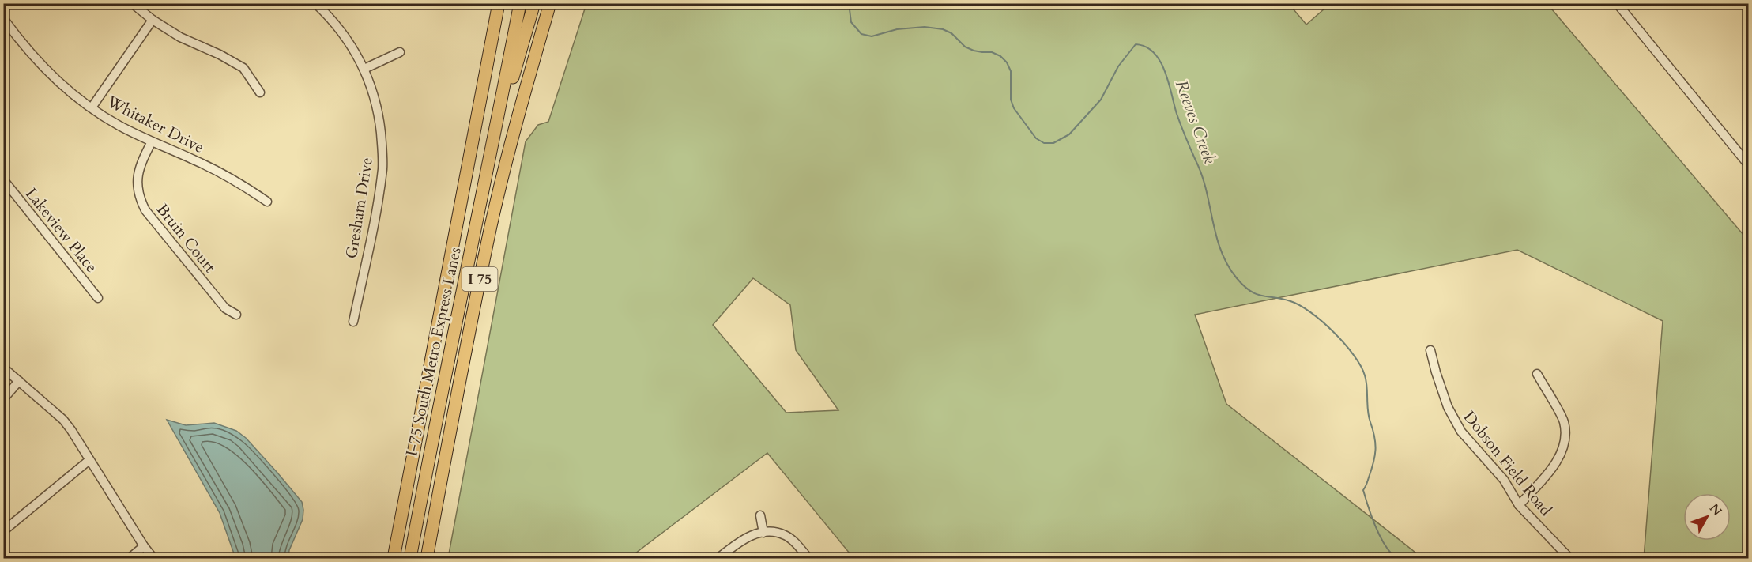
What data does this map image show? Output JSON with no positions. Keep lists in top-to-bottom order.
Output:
{
  "streets": {
    "highway": ["I 75", "I-75 South Metro Express Lanes"],
    "street": [
      "Whitaker Drive",
      "Gresham Drive",
      "Lakeview Place",
      "Bruin Court",
      "Dobson Field Road"
    ]
  },
  "crossings": [
    ["Whitaker Drive", "Bruin Court"]
  ],
  "water": ["Reeves Creek"],
  "north": "top right"
}
